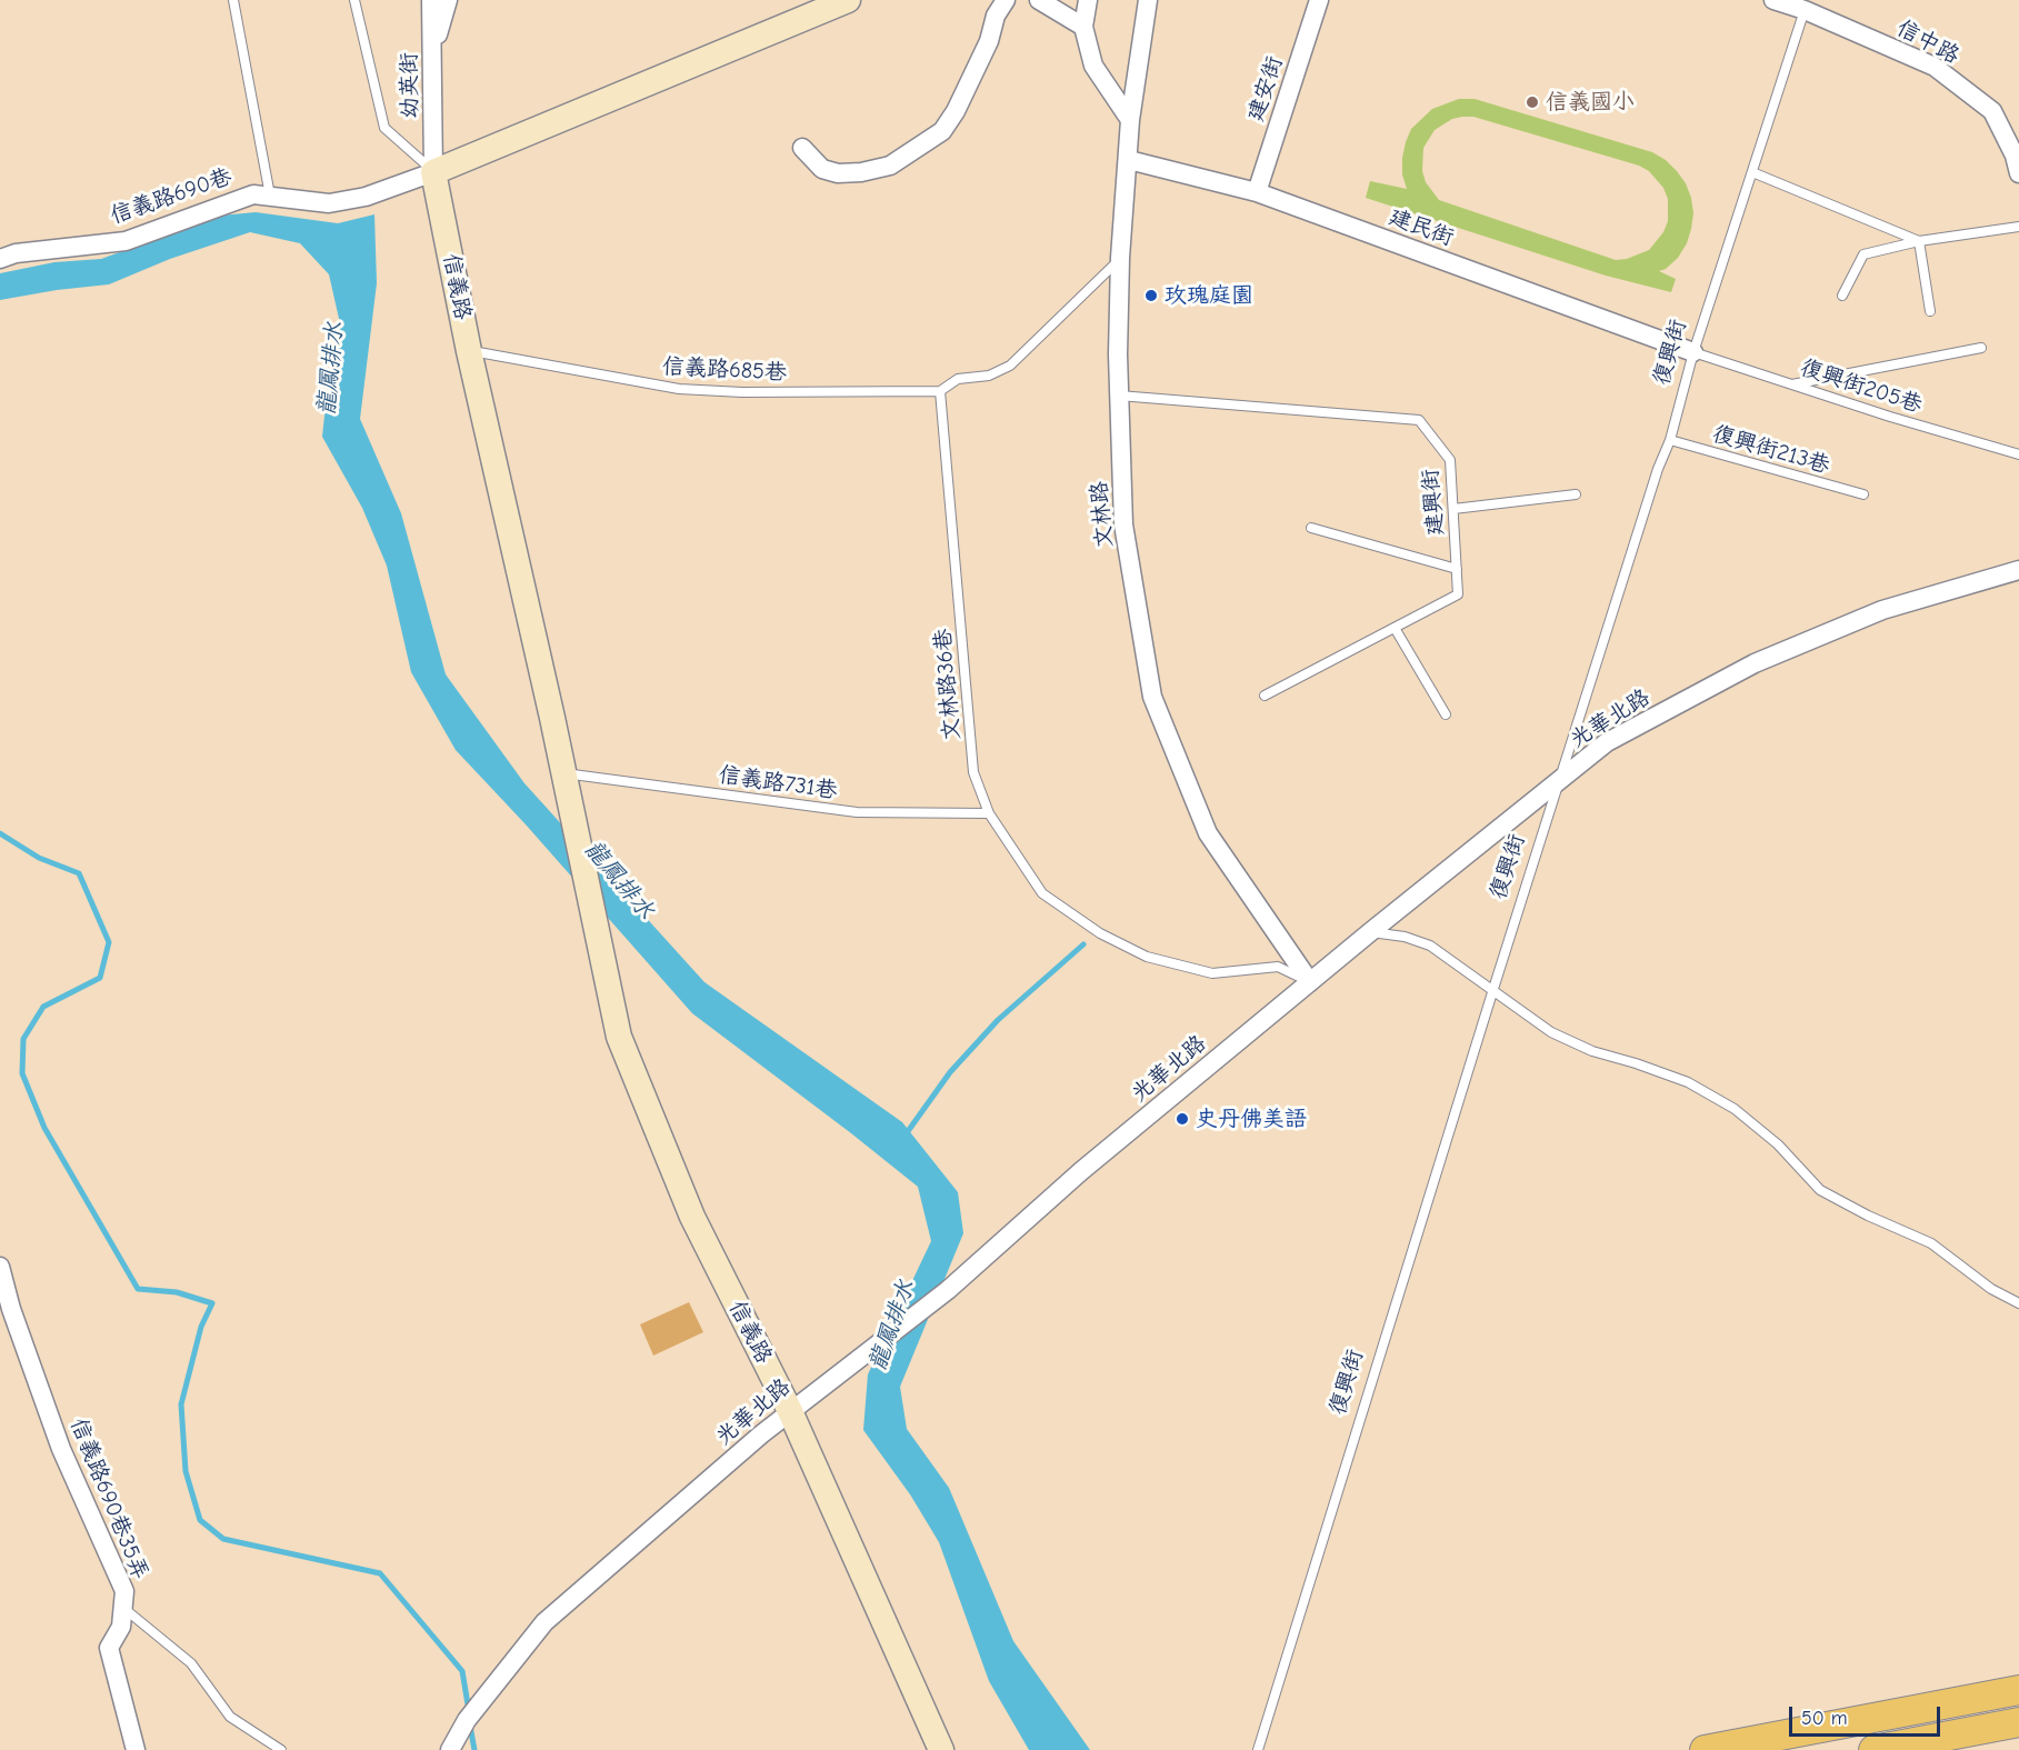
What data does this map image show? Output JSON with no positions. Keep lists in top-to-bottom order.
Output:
{
  "streets": {
    "street": [
      "信中路",
      "幼英街",
      "建安街",
      "信義路690巷",
      "建民街",
      "信義路",
      "文林路",
      "光華北路",
      "信義路690巷35弄"
    ],
    "lane": [
      "復興街",
      "信義路685巷",
      "復興街205巷",
      "復興街213巷",
      "建興街",
      "文林路36巷",
      "信義路731巷"
    ]
  },
  "crossings": [
    ["信中路", "復興街"],
    ["幼英街", "信義路690巷"],
    ["幼英街", "信義路"],
    ["建安街", "建民街"],
    ["信義路690巷", "信義路"],
    ["建民街", "復興街"],
    ["建民街", "復興街205巷"],
    ["建民街", "文林路"],
    ["信義路", "信義路685巷"],
    ["信義路", "光華北路"],
    ["信義路", "信義路731巷"],
    ["復興街", "復興街205巷"],
    ["復興街", "復興街213巷"],
    ["復興街", "光華北路"],
    ["信義路685巷", "文林路36巷"],
    ["建興街", "文林路"],
    ["文林路", "文林路36巷"],
    ["文林路", "光華北路"],
    ["文林路36巷", "光華北路"],
    ["文林路36巷", "信義路731巷"]
  ],
  "water": ["龍鳳排水"],
  "places": ["信義國小", "玫瑰庭園", "史丹佛美語"],
  "scale_bar": "50 m"
}
